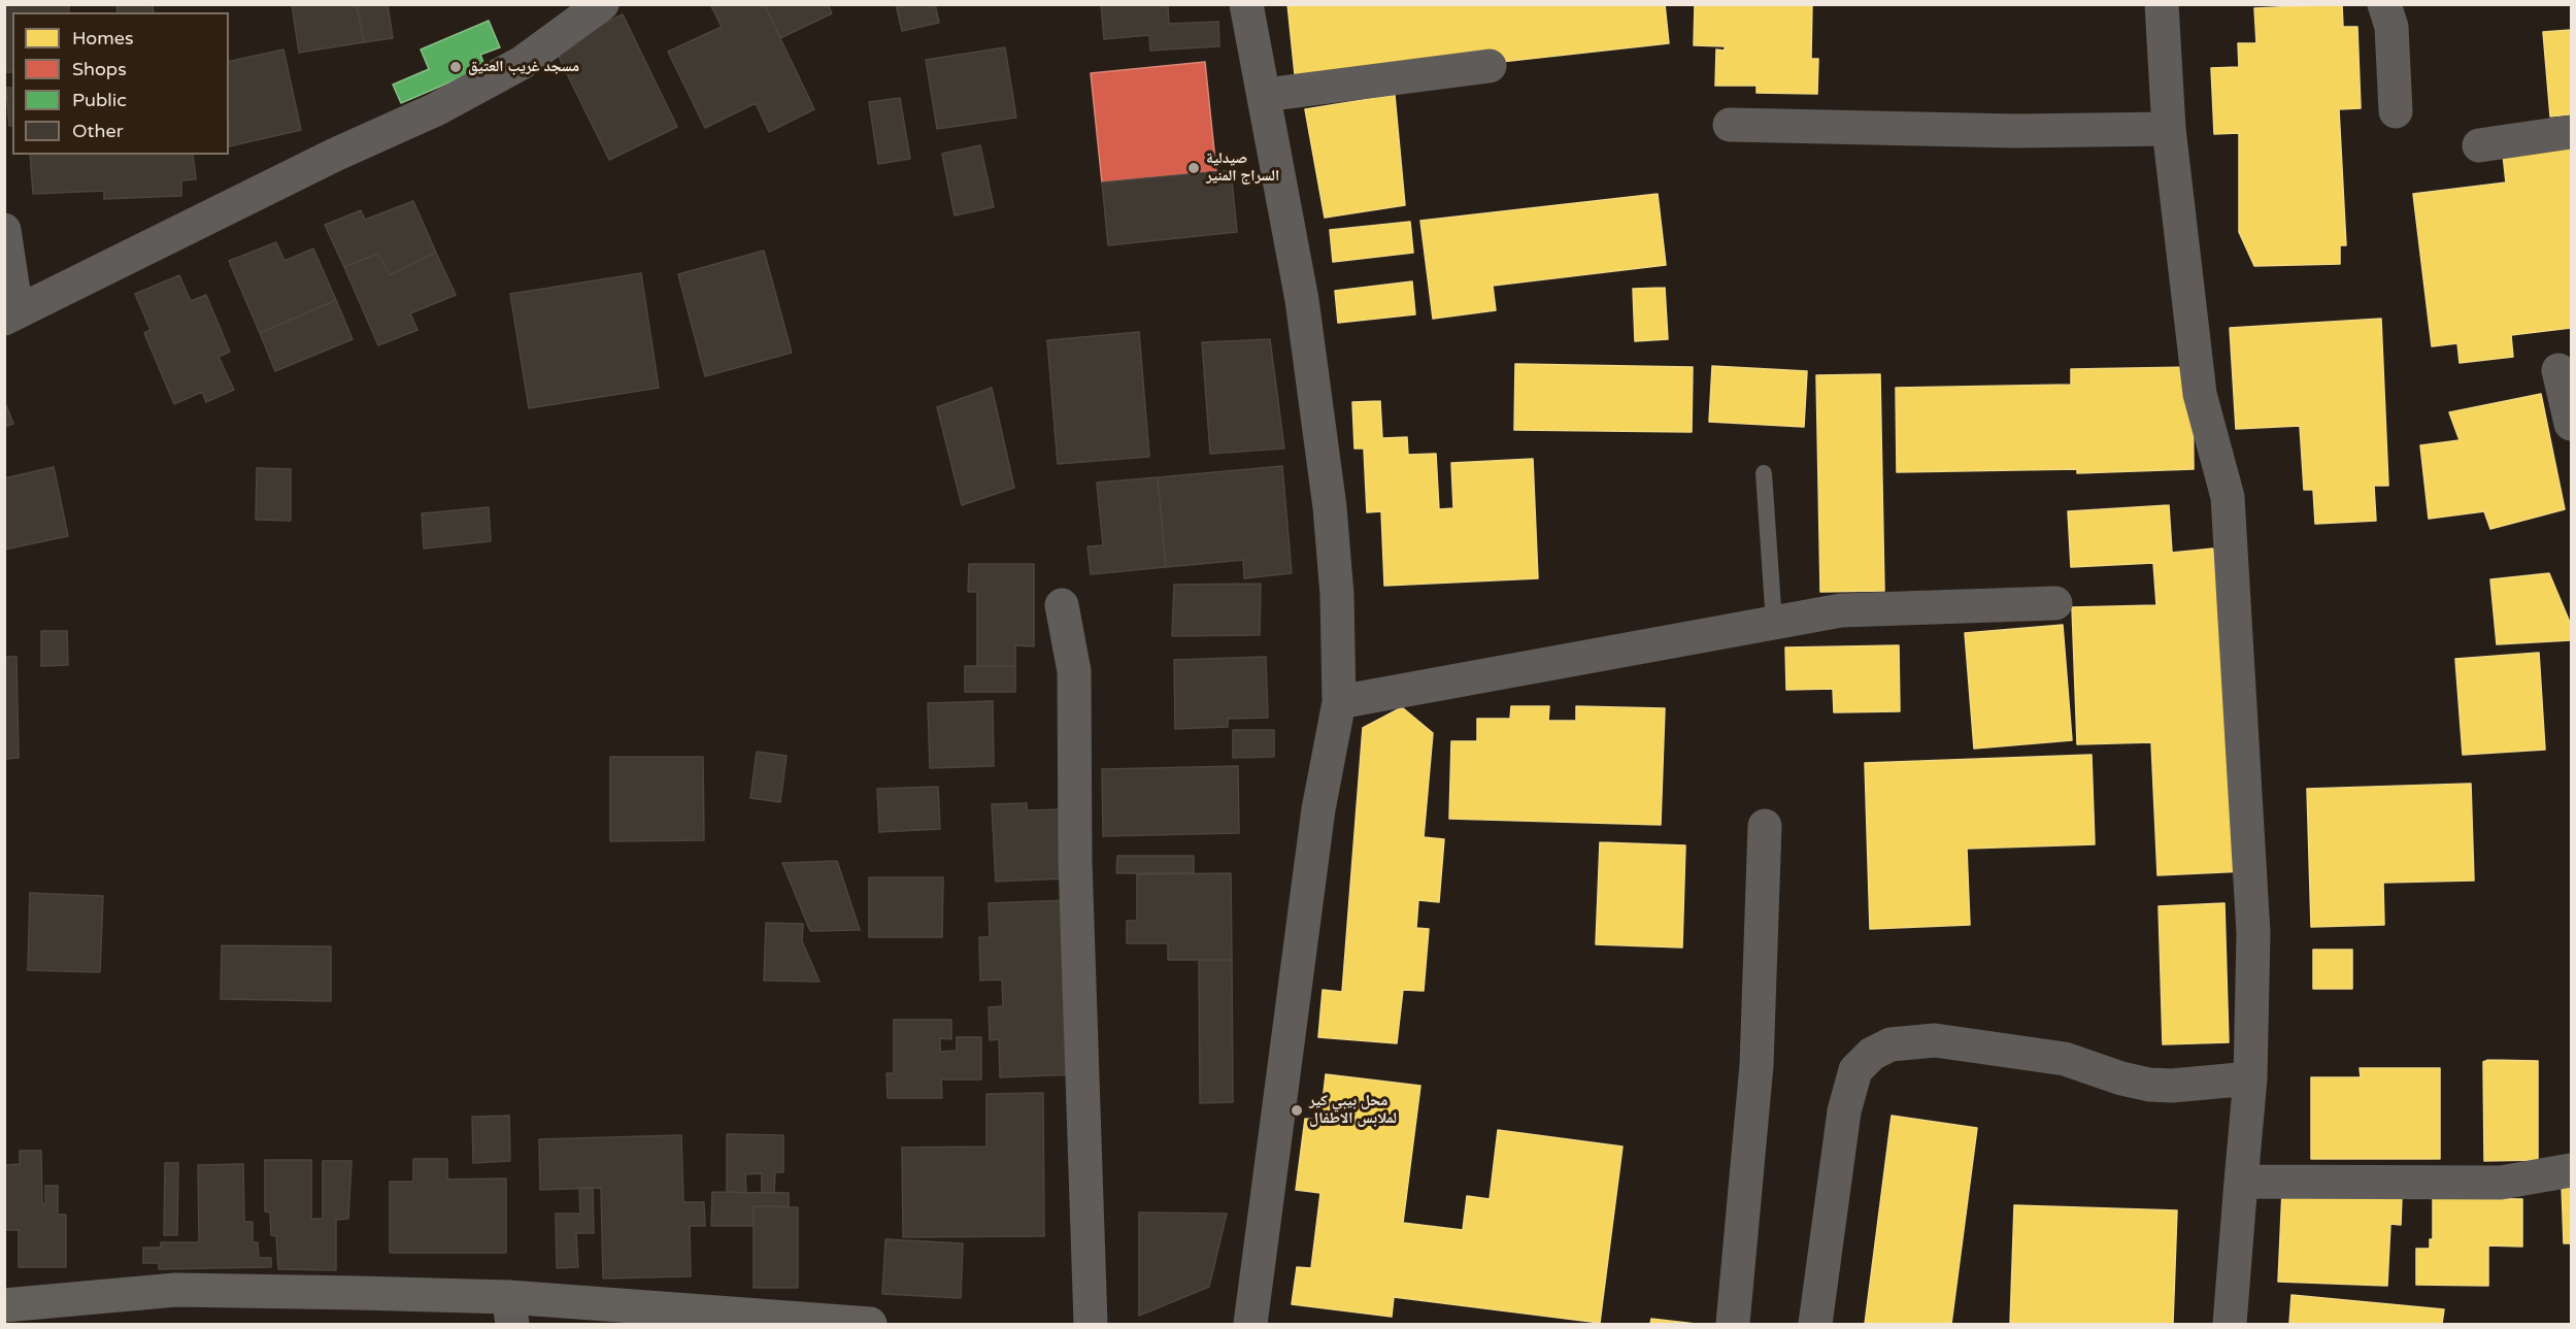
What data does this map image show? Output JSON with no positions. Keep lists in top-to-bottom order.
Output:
{
  "places": ["مسجد غريب العتيق", "صيدلية السراج المنير", "محل بيبي كير لملابس الاطفال"],
  "legend": [
    "Homes",
    "Shops",
    "Public",
    "Other"
  ]
}
